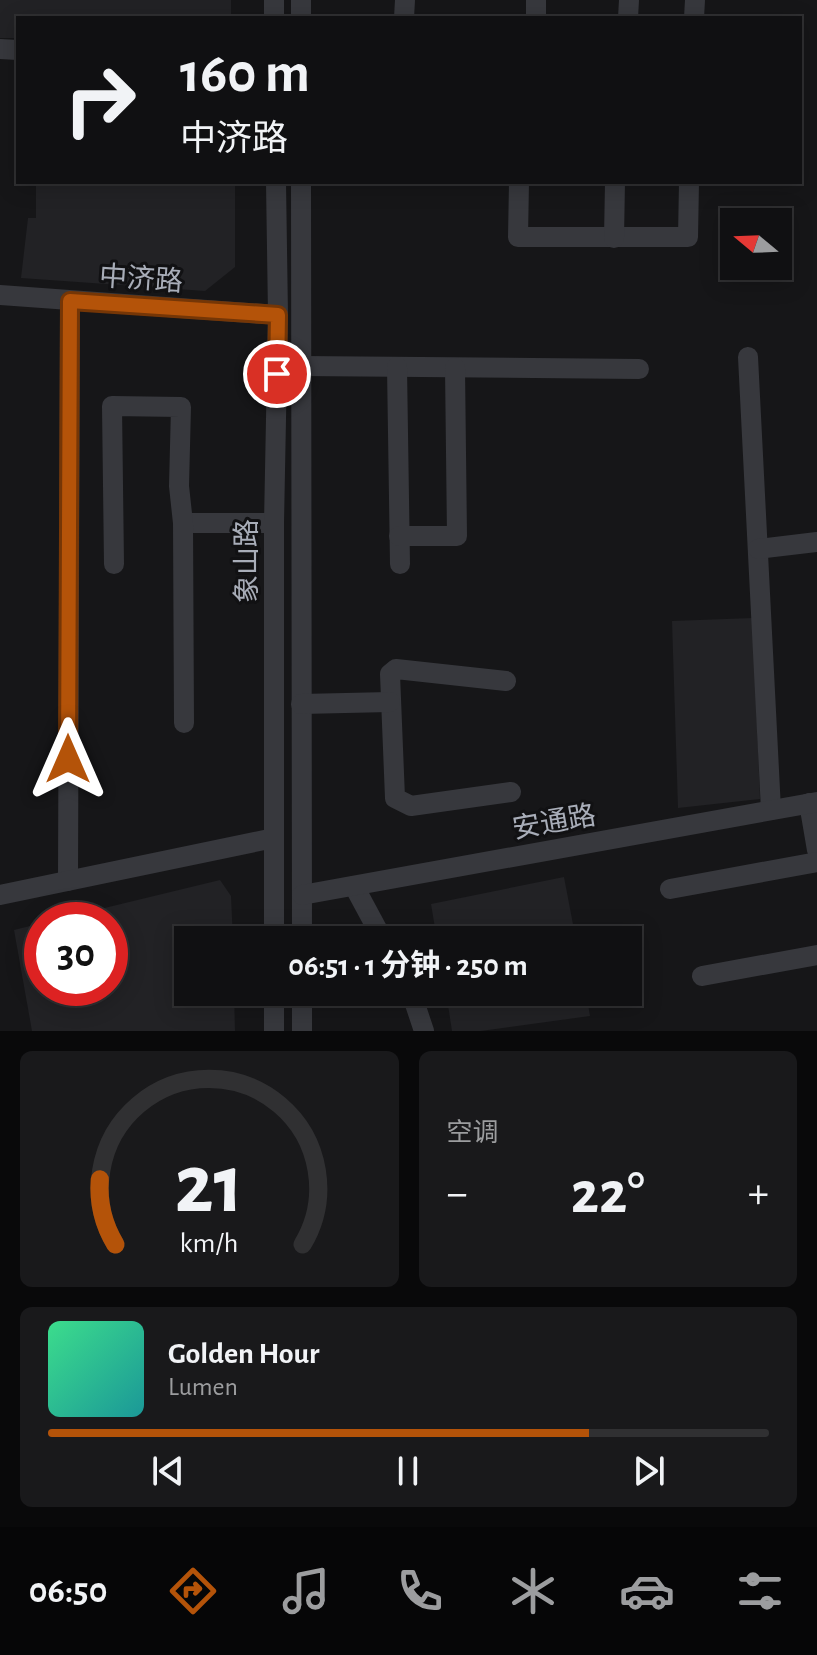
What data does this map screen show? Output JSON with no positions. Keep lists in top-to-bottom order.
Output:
{
  "streets": {
    "street": ["中济路", "象山路", "安通路"]
  },
  "crossings": [
    ["中济路", "象山路"],
    ["象山路", "安通路"]
  ],
  "north": "left",
  "page": {
    "turn": ["160 m", "中济路"],
    "limit": "30",
    "trip": "06:51 · 1 分钟 · 250 m",
    "tile": "空调",
    "heat": ["−", "22°", "+"],
    "song": ["Golden Hour", "Lumen"],
    "tabs": "06:50",
    "gauge": ["21", "km/h"]
  }
}
